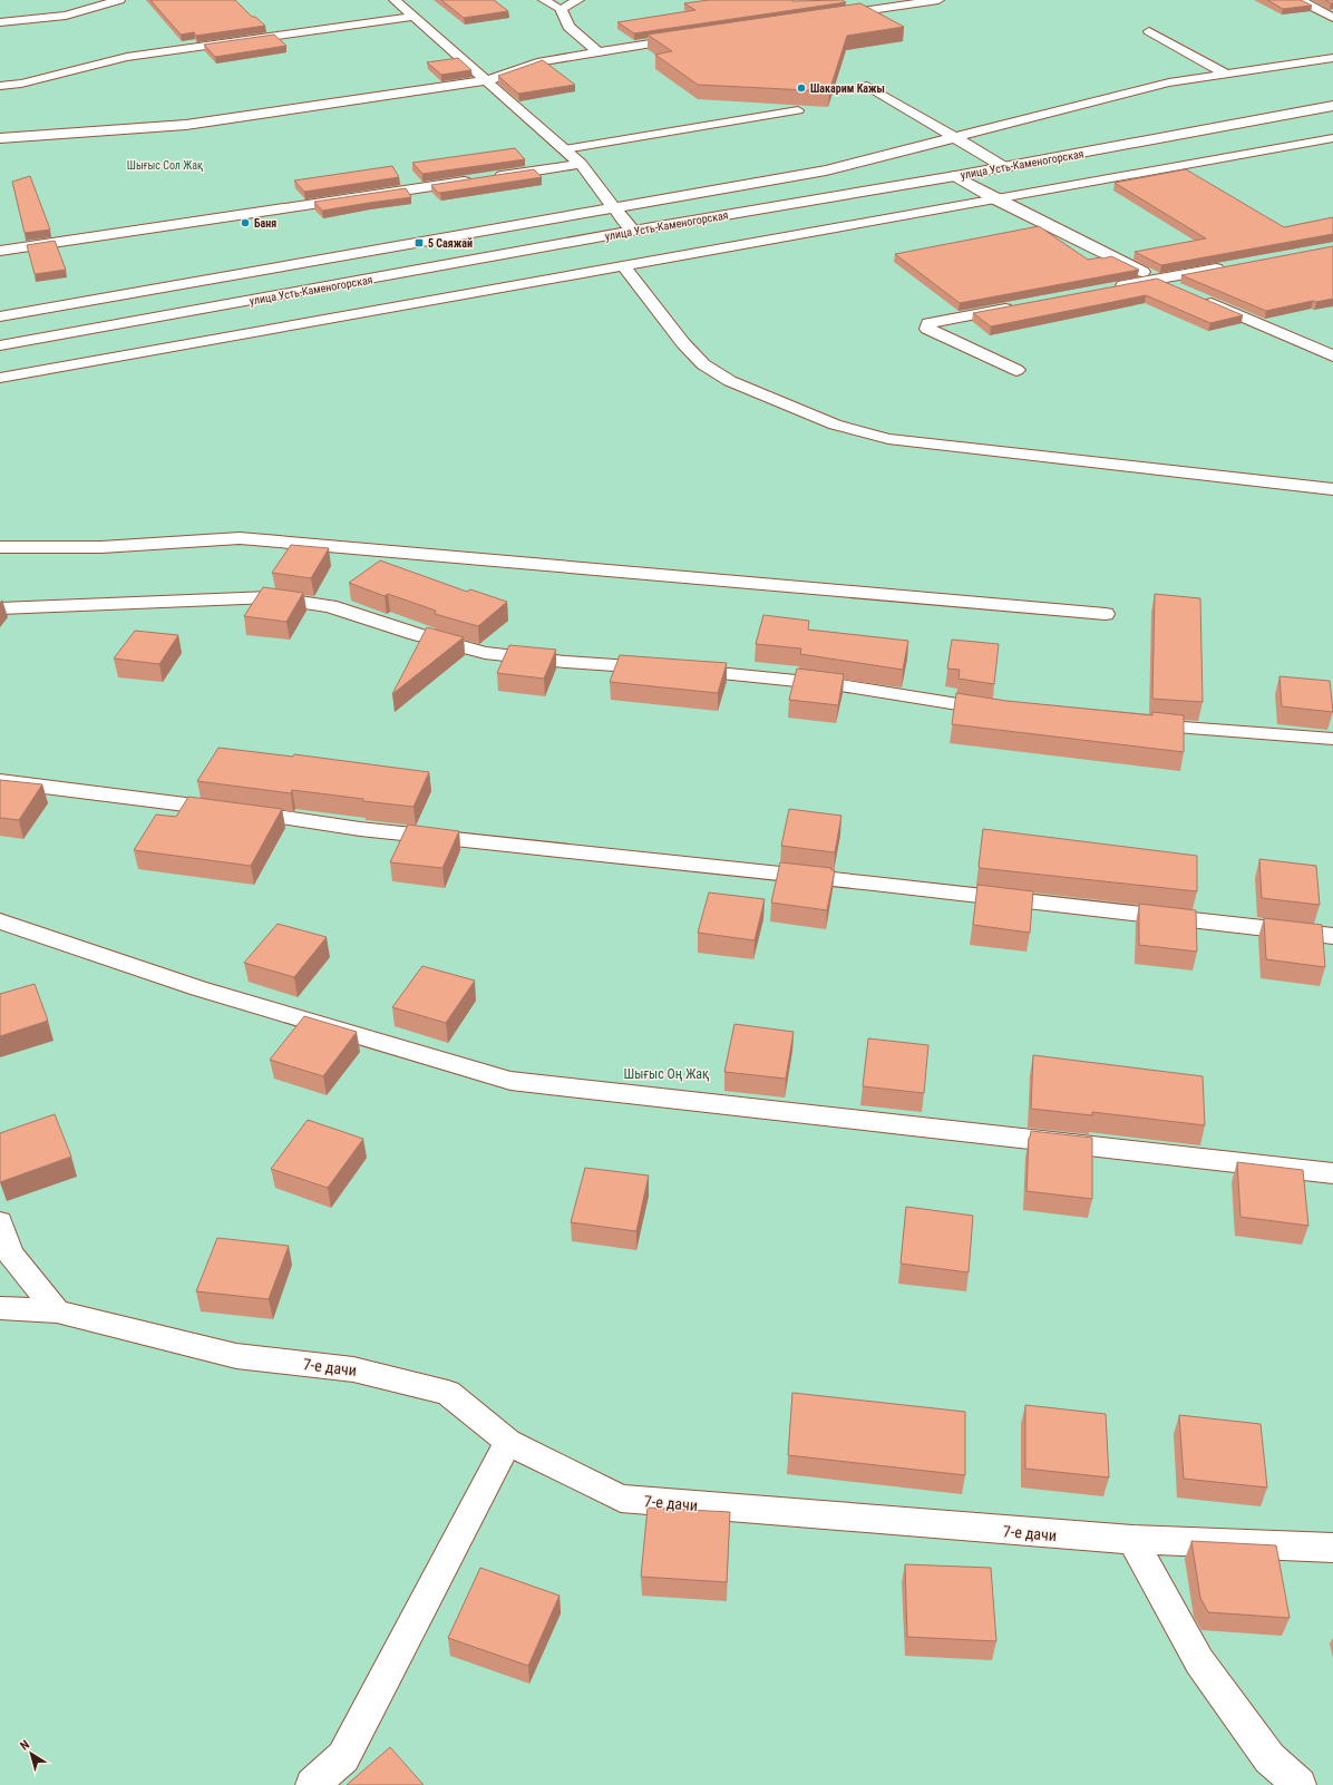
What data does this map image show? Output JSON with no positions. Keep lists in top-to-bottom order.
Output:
{
  "streets": {
    "street": ["улица Усть-Каменогорская"],
    "lane": ["7-е дачи"]
  },
  "parks": ["Шығыс Сол Жақ", "Шығыс Оң Жақ"],
  "places": {
    "other": ["Шакарим Кажы", "Баня"],
    "transit": ["5 Саяжай"]
  },
  "north": "top left"
}
